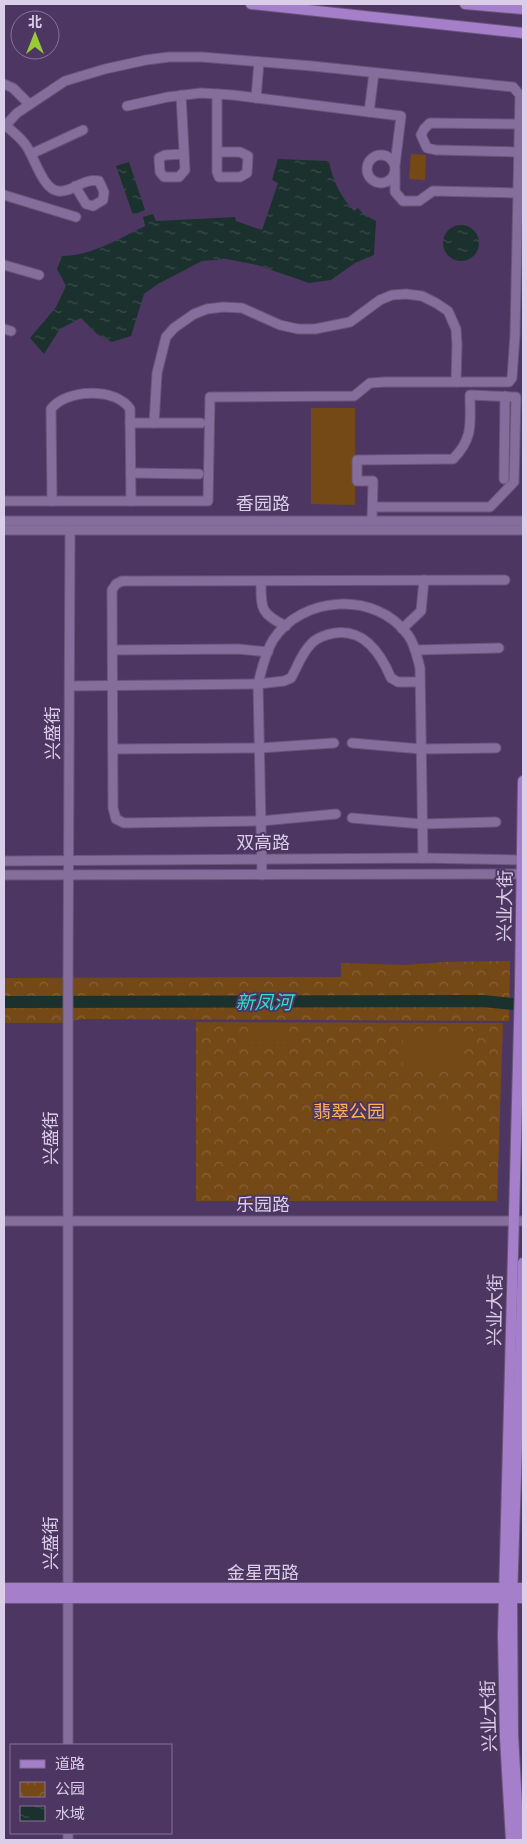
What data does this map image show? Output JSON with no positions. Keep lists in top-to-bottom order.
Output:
{
  "streets": {
    "main road": ["兴业大街", "金星西路"],
    "street": [
      "香园路",
      "兴盛街",
      "双高路",
      "乐园路"
    ]
  },
  "crossings": [
    ["香园路", "兴盛街"],
    ["兴盛街", "双高路"],
    ["兴盛街", "乐园路"],
    ["兴盛街", "金星西路"],
    ["双高路", "兴业大街"],
    ["兴业大街", "乐园路"],
    ["兴业大街", "金星西路"]
  ],
  "water": ["新凤河"],
  "parks": ["翡翠公园"],
  "legend": ["道路", "公园", "水域"],
  "north": "top"
}
